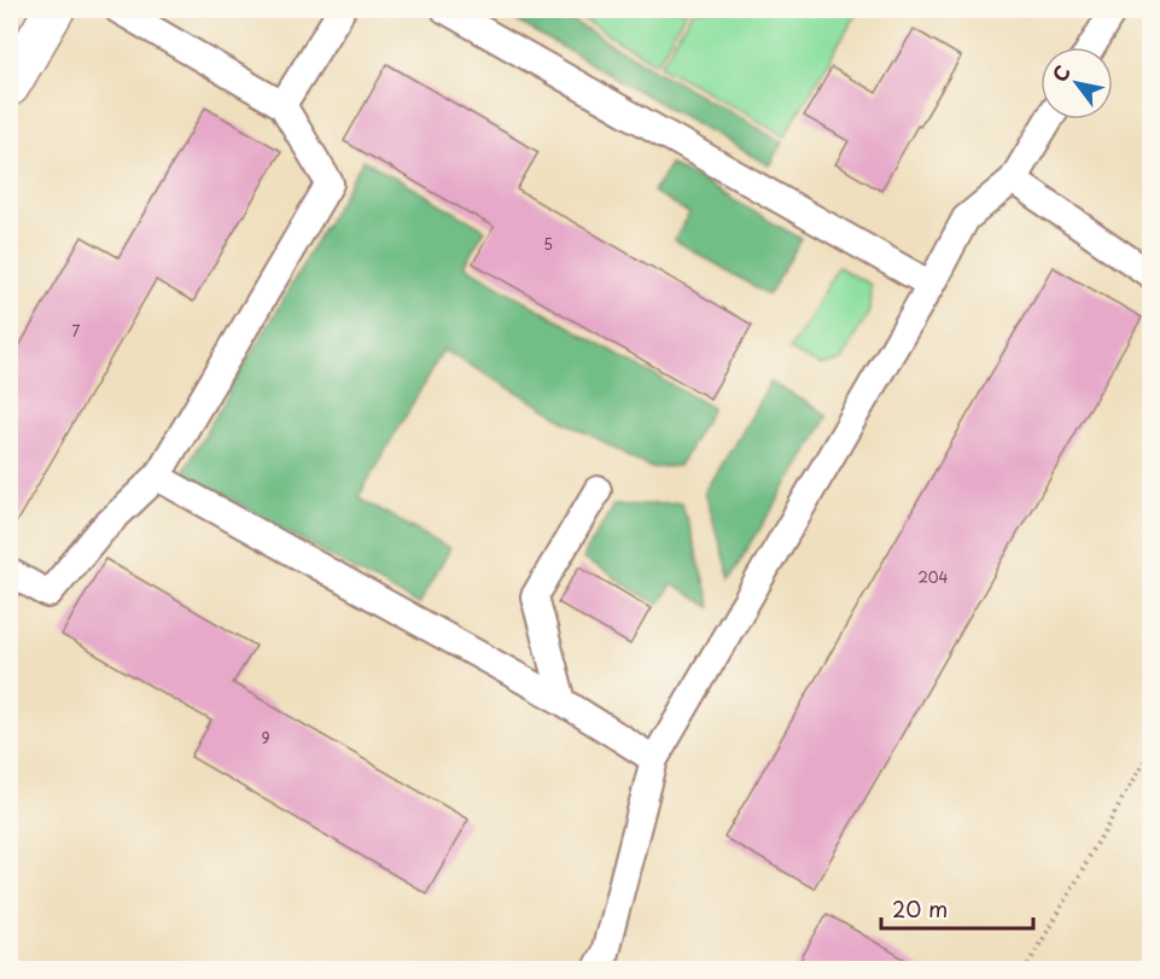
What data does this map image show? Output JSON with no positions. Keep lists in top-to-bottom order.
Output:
{
  "house_numbers": [
    "5",
    "7",
    "204",
    "9"
  ],
  "scale_bar": "20 m",
  "north": "top left"
}
